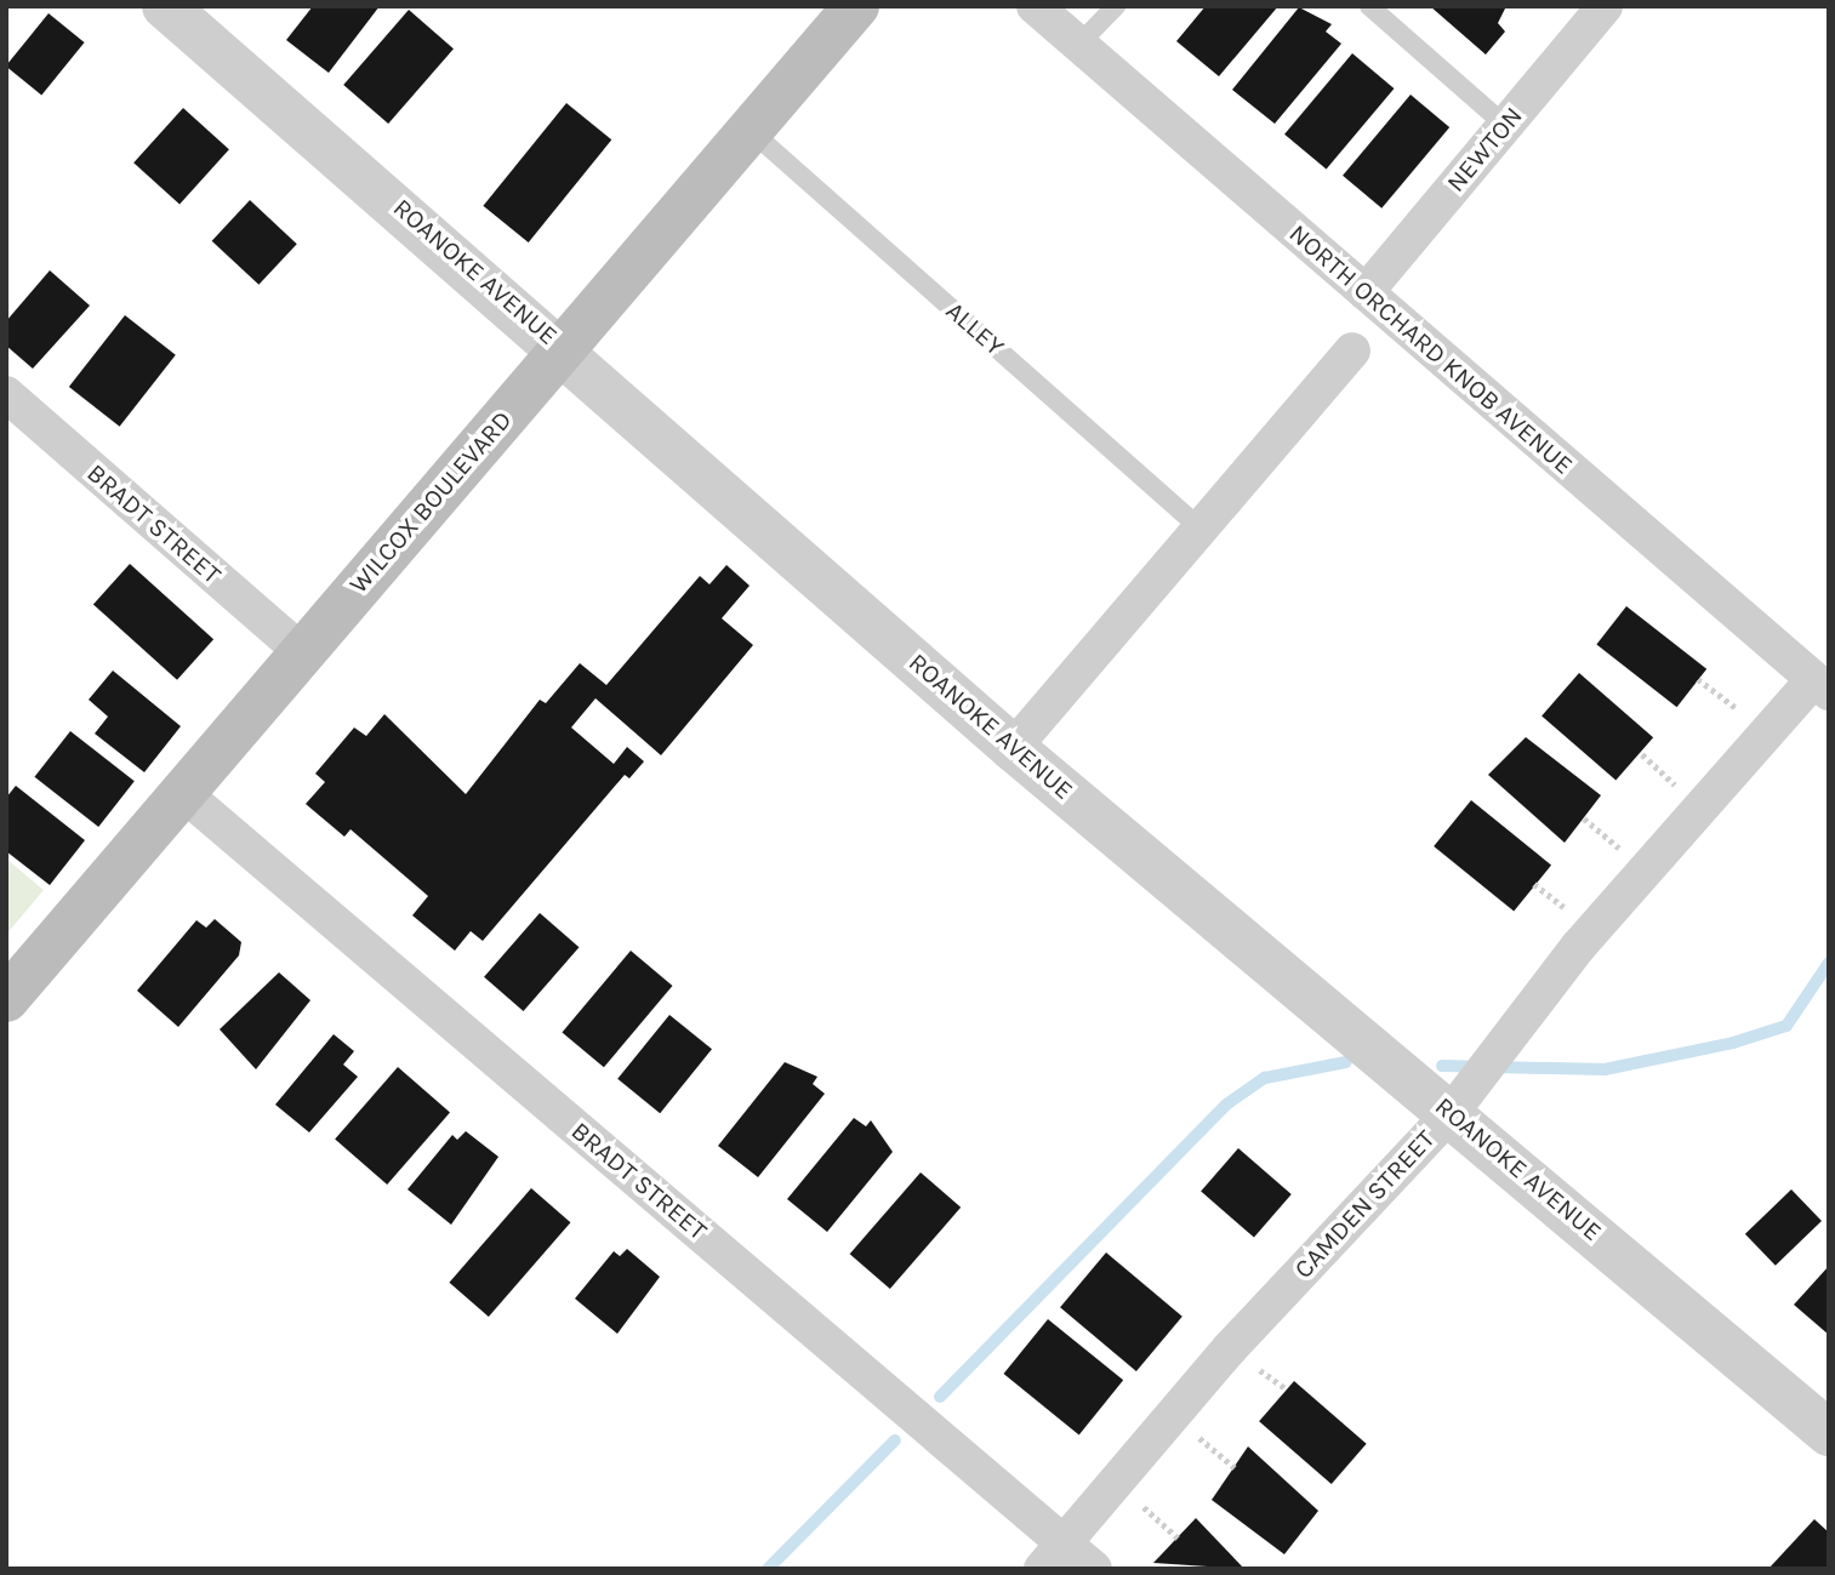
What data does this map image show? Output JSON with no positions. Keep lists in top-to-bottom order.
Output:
{
  "streets": {
    "main road": ["WILCOX BOULEVARD"],
    "street": [
      "NEWTON",
      "ROANOKE AVENUE",
      "NORTH ORCHARD KNOB AVENUE",
      "BRADT STREET",
      "CAMDEN STREET"
    ],
    "lane": ["ALLEY"]
  },
  "crossings": [
    ["NEWTON", "NORTH ORCHARD KNOB AVENUE"],
    ["ROANOKE AVENUE", "WILCOX BOULEVARD"],
    ["ROANOKE AVENUE", "CAMDEN STREET"],
    ["ALLEY", "WILCOX BOULEVARD"],
    ["NORTH ORCHARD KNOB AVENUE", "CAMDEN STREET"],
    ["WILCOX BOULEVARD", "BRADT STREET"],
    ["BRADT STREET", "CAMDEN STREET"]
  ]
}
